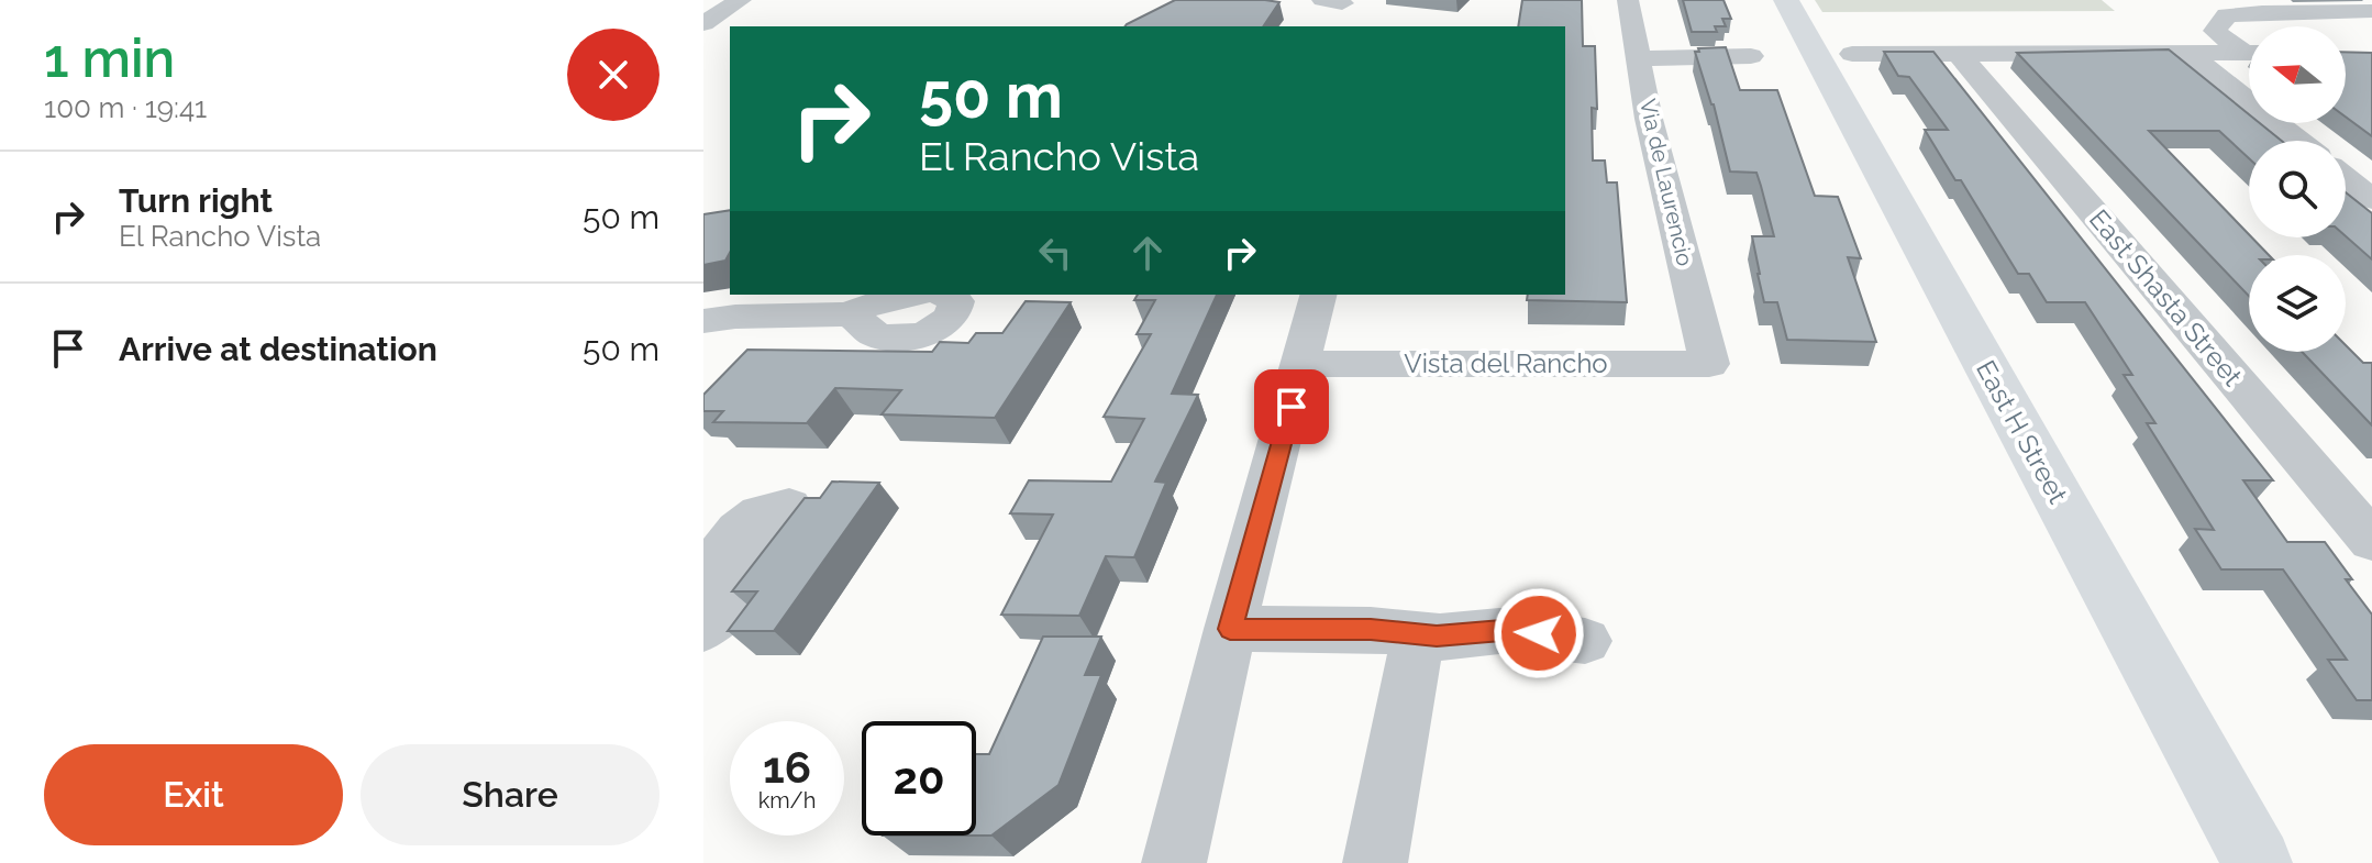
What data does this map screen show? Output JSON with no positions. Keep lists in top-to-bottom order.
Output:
{
  "streets": {
    "main road": ["East H Street"],
    "street": ["Via de Laurencio", "East Shasta Street", "Vista del Rancho"]
  },
  "crossings": [
    ["Via de Laurencio", "Vista del Rancho"]
  ],
  "north": "left",
  "page": {
    "heading": ["1 min", "100 m · 19:41"],
    "turn": ["50 m", "El Rancho Vista"],
    "list": [
      {
        "name": "Turn right",
        "note": "El Rancho Vista",
        "value": "50 m"
      },
      {
        "name": "Arrive at destination",
        "value": "50 m"
      }
    ],
    "speed": "16 km/h",
    "limit": "20",
    "buttons": ["Exit", "Share"]
  }
}
